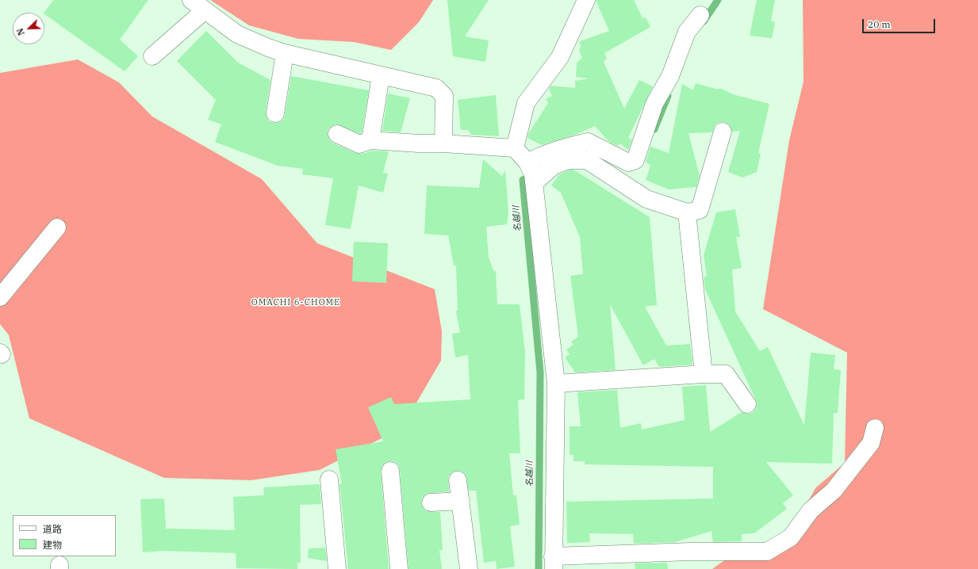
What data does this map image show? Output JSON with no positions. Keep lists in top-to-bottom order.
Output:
{
  "districts": ["OMACHI 6-CHOME"],
  "water": ["名越川"],
  "legend": ["道路", "建物"],
  "scale_bar": "20 m",
  "north": "bottom left"
}
